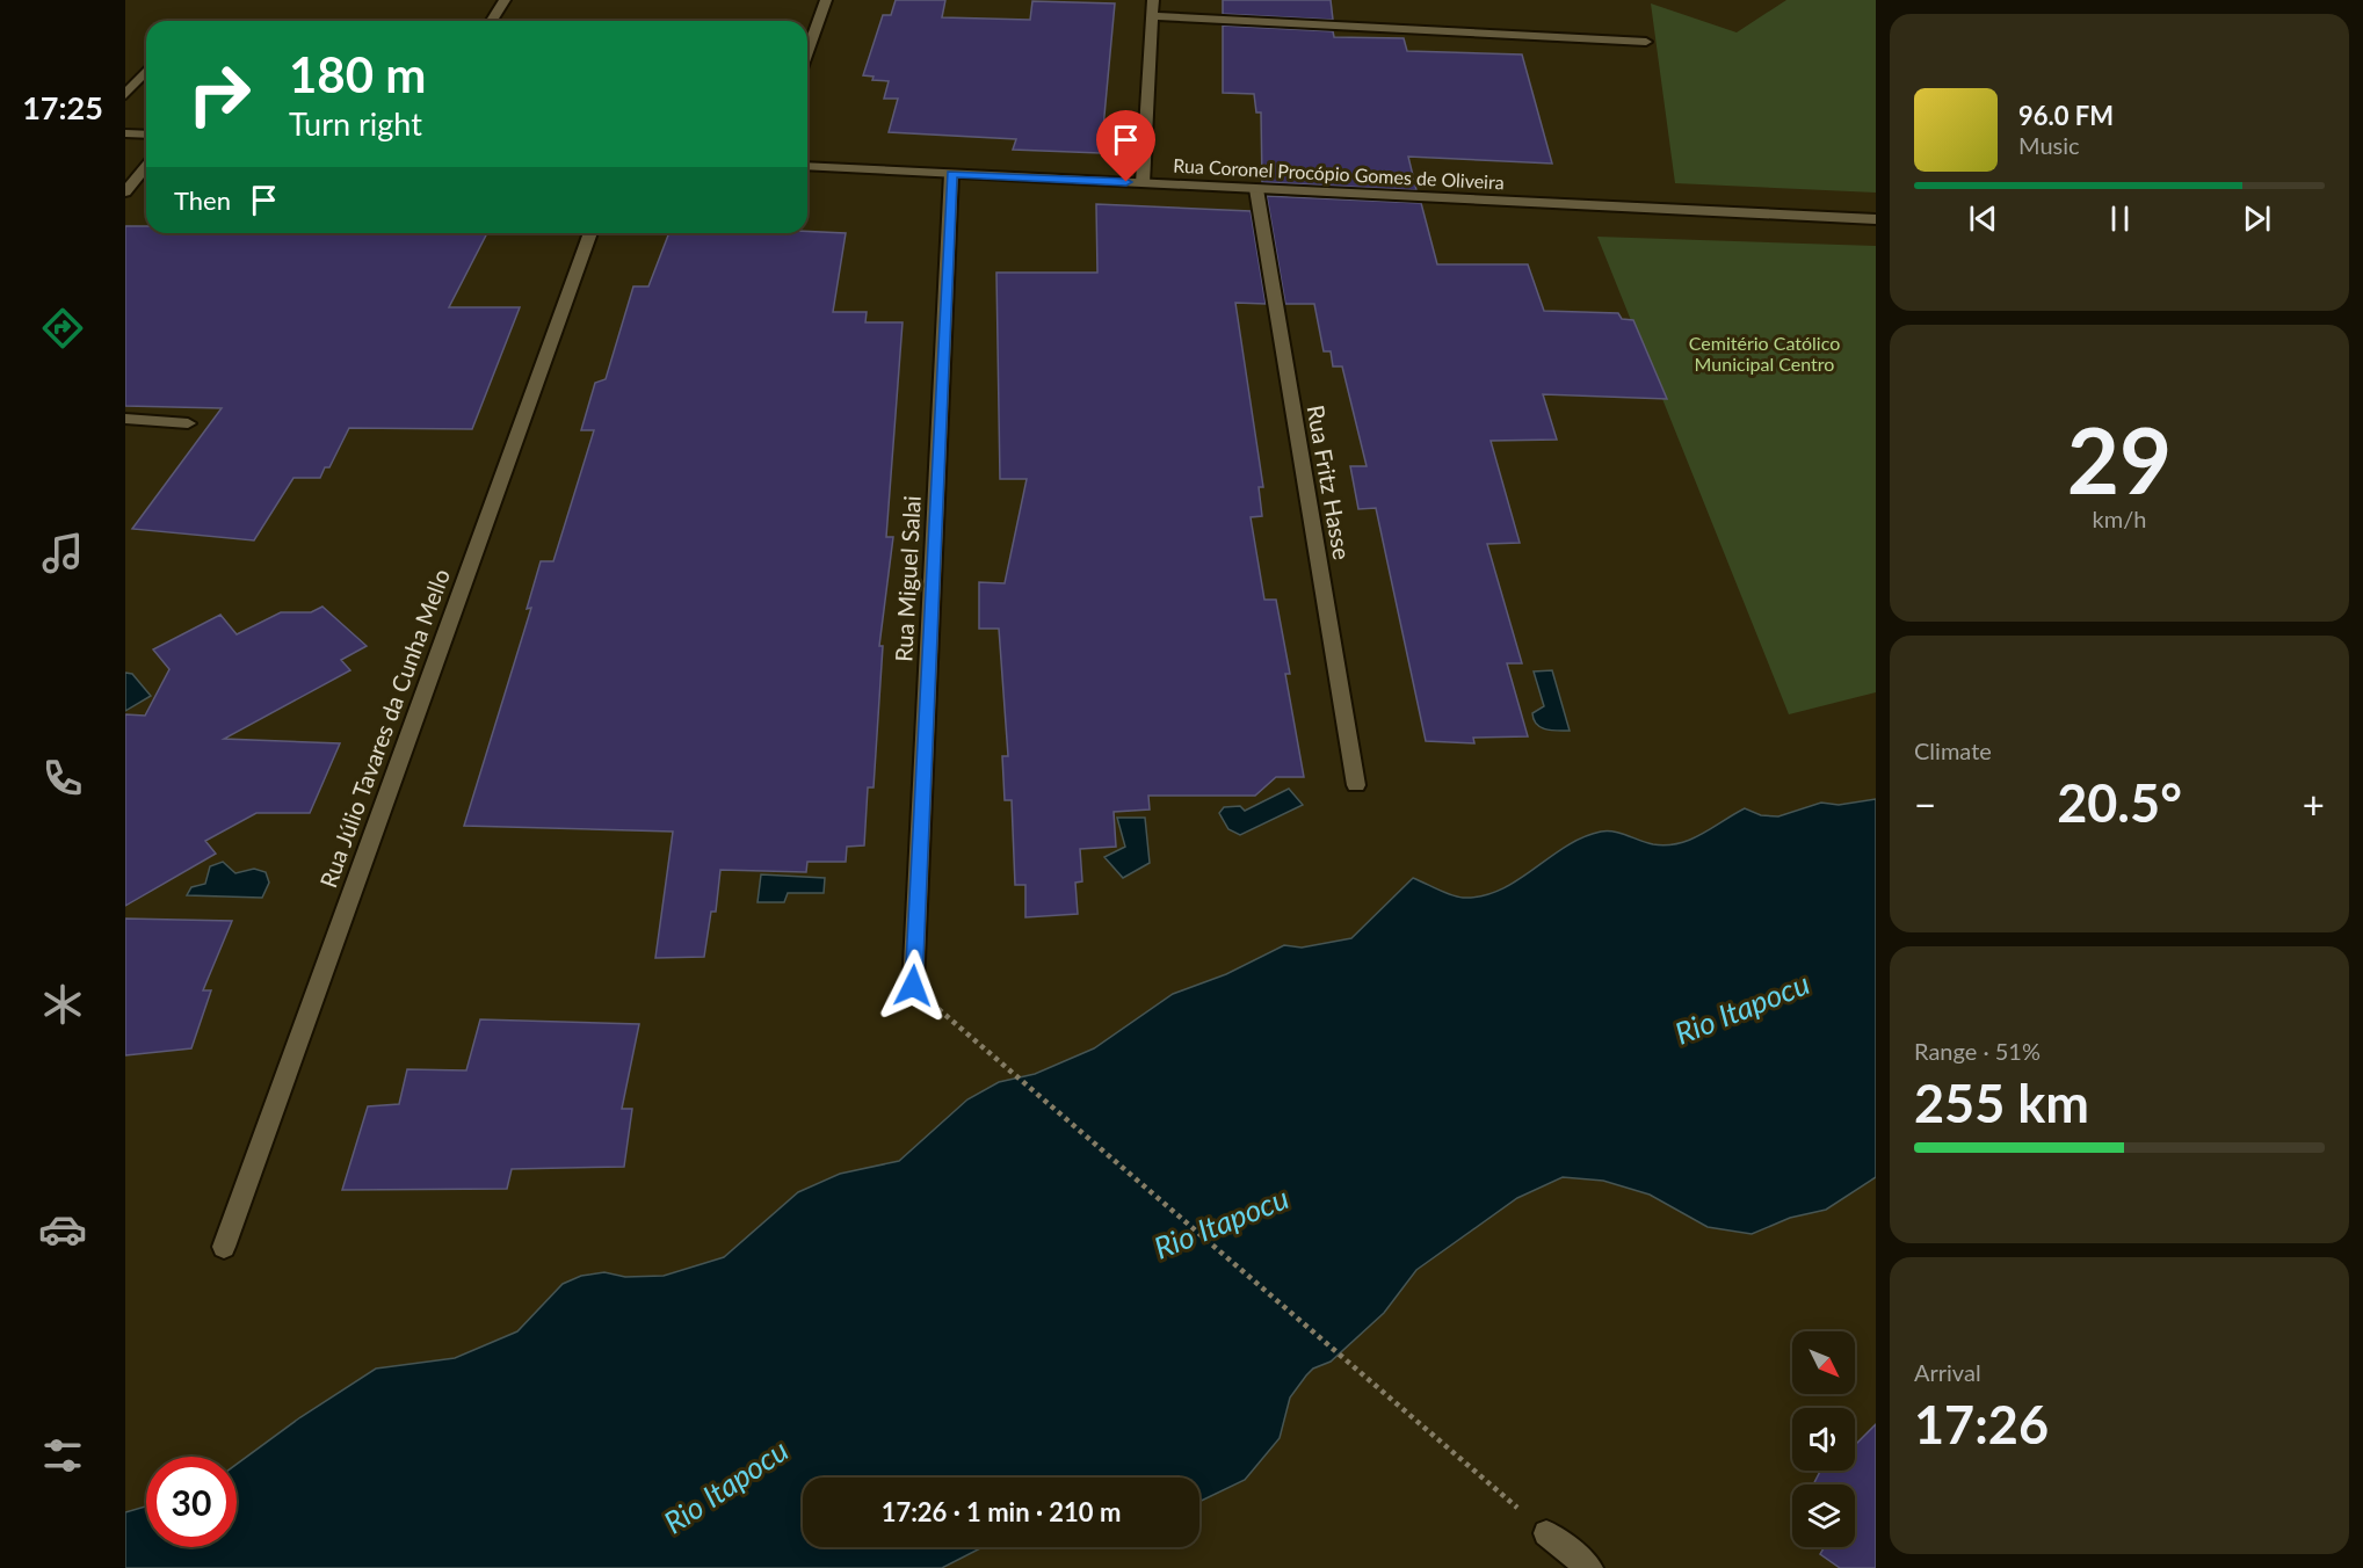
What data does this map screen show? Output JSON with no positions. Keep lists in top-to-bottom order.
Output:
{
  "streets": {
    "street": [
      "Rua Coronel Procópio Gomes de Oliveira",
      "Rua Fritz Hasse",
      "Rua Miguel Salai",
      "Rua Júlio Tavares da Cunha Mello"
    ]
  },
  "crossings": [
    ["Rua Coronel Procópio Gomes de Oliveira", "Rua Fritz Hasse"],
    ["Rua Coronel Procópio Gomes de Oliveira", "Rua Miguel Salai"]
  ],
  "water": ["Rio Itapocu"],
  "parks": ["Cemitério Católico Municipal Centro"],
  "north": "bottom right",
  "page": {
    "tabs": "17:25",
    "turn": ["180 m", "Turn right"],
    "song": ["96.0 FM", "Music"],
    "then": "Then",
    "tile": [
      ["29", "km/h"],
      "Climate",
      ["Range · 51%", "255 km"],
      ["Arrival", "17:26"]
    ],
    "heat": ["−", "20.5°", "+"],
    "limit": "30",
    "trip": "17:26 · 1 min · 210 m"
  }
}
